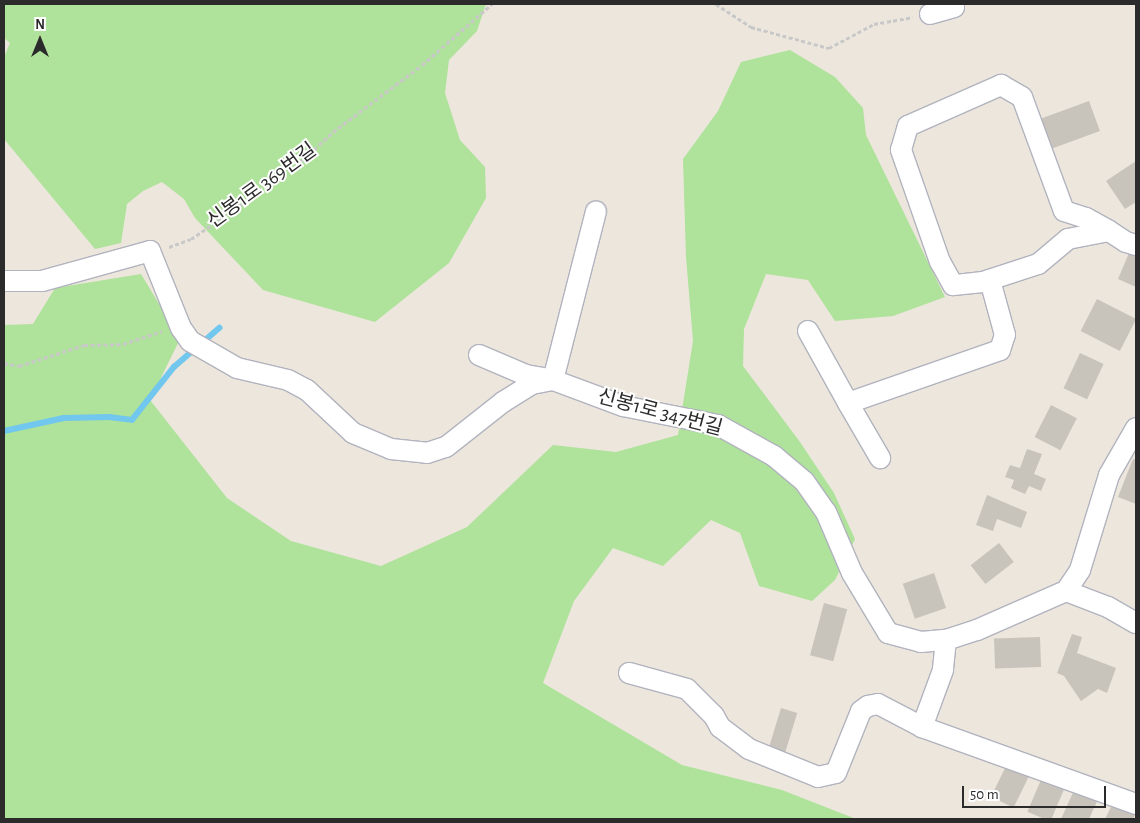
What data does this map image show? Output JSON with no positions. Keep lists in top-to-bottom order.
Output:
{
  "streets": {
    "street": ["신봉1로 347번길"],
    "path": ["신봉1로 369번길"]
  },
  "scale_bar": "50 m",
  "north": "top"
}
